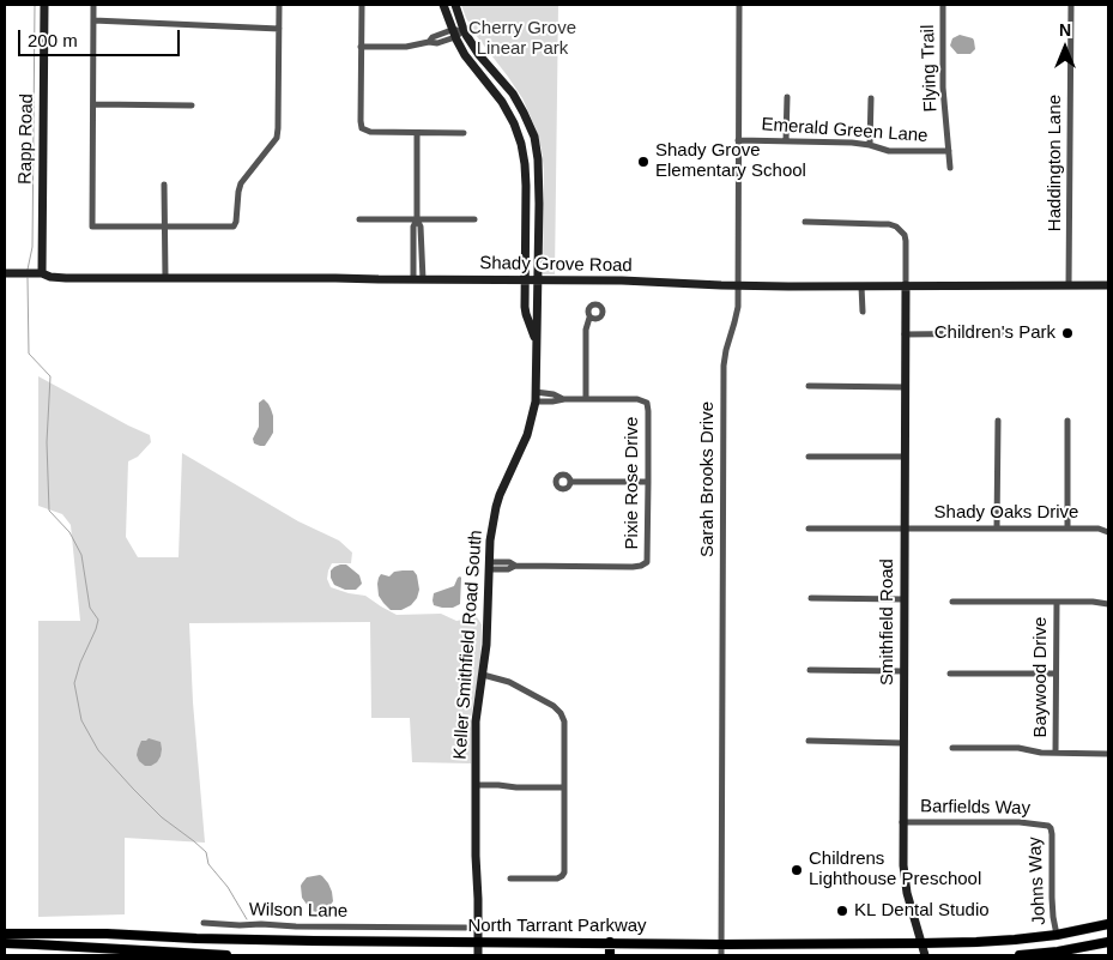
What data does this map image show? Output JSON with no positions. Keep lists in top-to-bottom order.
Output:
{
  "streets": {
    "main road": [
      "Rapp Road",
      "Shady Grove Road",
      "Smithfield Road",
      "Keller Smithfield Road South",
      "North Tarrant Parkway"
    ],
    "street": [
      "Flying Trail",
      "Emerald Green Lane",
      "Haddington Lane",
      "Sarah Brooks Drive",
      "Pixie Rose Drive",
      "Shady Oaks Drive",
      "Baywood Drive",
      "Barfields Way",
      "Johns Way",
      "Wilson Lane"
    ]
  },
  "crossings": [
    ["Flying Trail", "Emerald Green Lane"],
    ["Emerald Green Lane", "Sarah Brooks Drive"],
    ["Rapp Road", "Shady Grove Road"],
    ["Haddington Lane", "Shady Grove Road"],
    ["Shady Grove Road", "Sarah Brooks Drive"],
    ["Shady Grove Road", "Smithfield Road"],
    ["Shady Grove Road", "Keller Smithfield Road South"],
    ["Sarah Brooks Drive", "North Tarrant Parkway"],
    ["Pixie Rose Drive", "Keller Smithfield Road South"],
    ["Shady Oaks Drive", "Smithfield Road"],
    ["Smithfield Road", "Barfields Way"],
    ["Smithfield Road", "North Tarrant Parkway"],
    ["Keller Smithfield Road South", "North Tarrant Parkway"],
    ["Barfields Way", "Johns Way"],
    ["Johns Way", "North Tarrant Parkway"]
  ],
  "parks": ["Cherry Grove Linear Park"],
  "places": [
    "Shady Grove Elementary School",
    "Children's Park",
    "Childrens Lighthouse Preschool",
    "KL Dental Studio"
  ],
  "scale_bar": "200 m",
  "north": "top"
}
